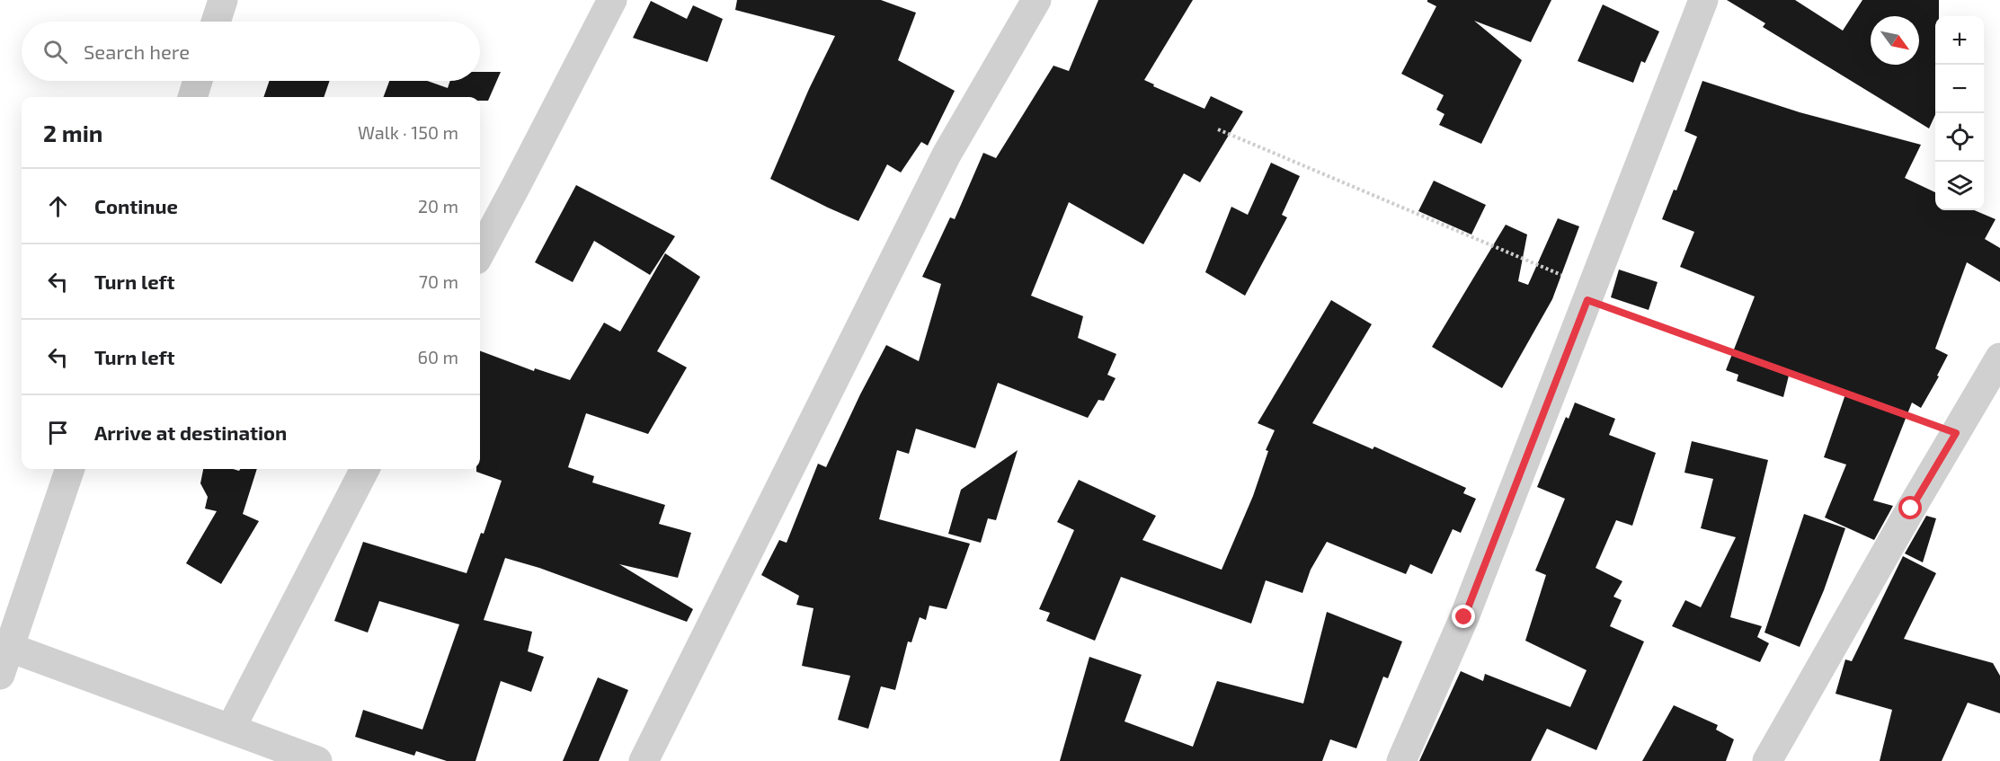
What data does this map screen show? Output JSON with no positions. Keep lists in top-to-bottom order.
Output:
{
  "north": "bottom right",
  "page": {
    "map_buttons": ["+", "−"],
    "search": "Search here",
    "heading": ["2 min", "Walk · 150 m"],
    "list": [
      ["Continue", "20 m"],
      ["Turn left", "70 m"],
      ["Turn left", "60 m"],
      "Arrive at destination"
    ]
  }
}
